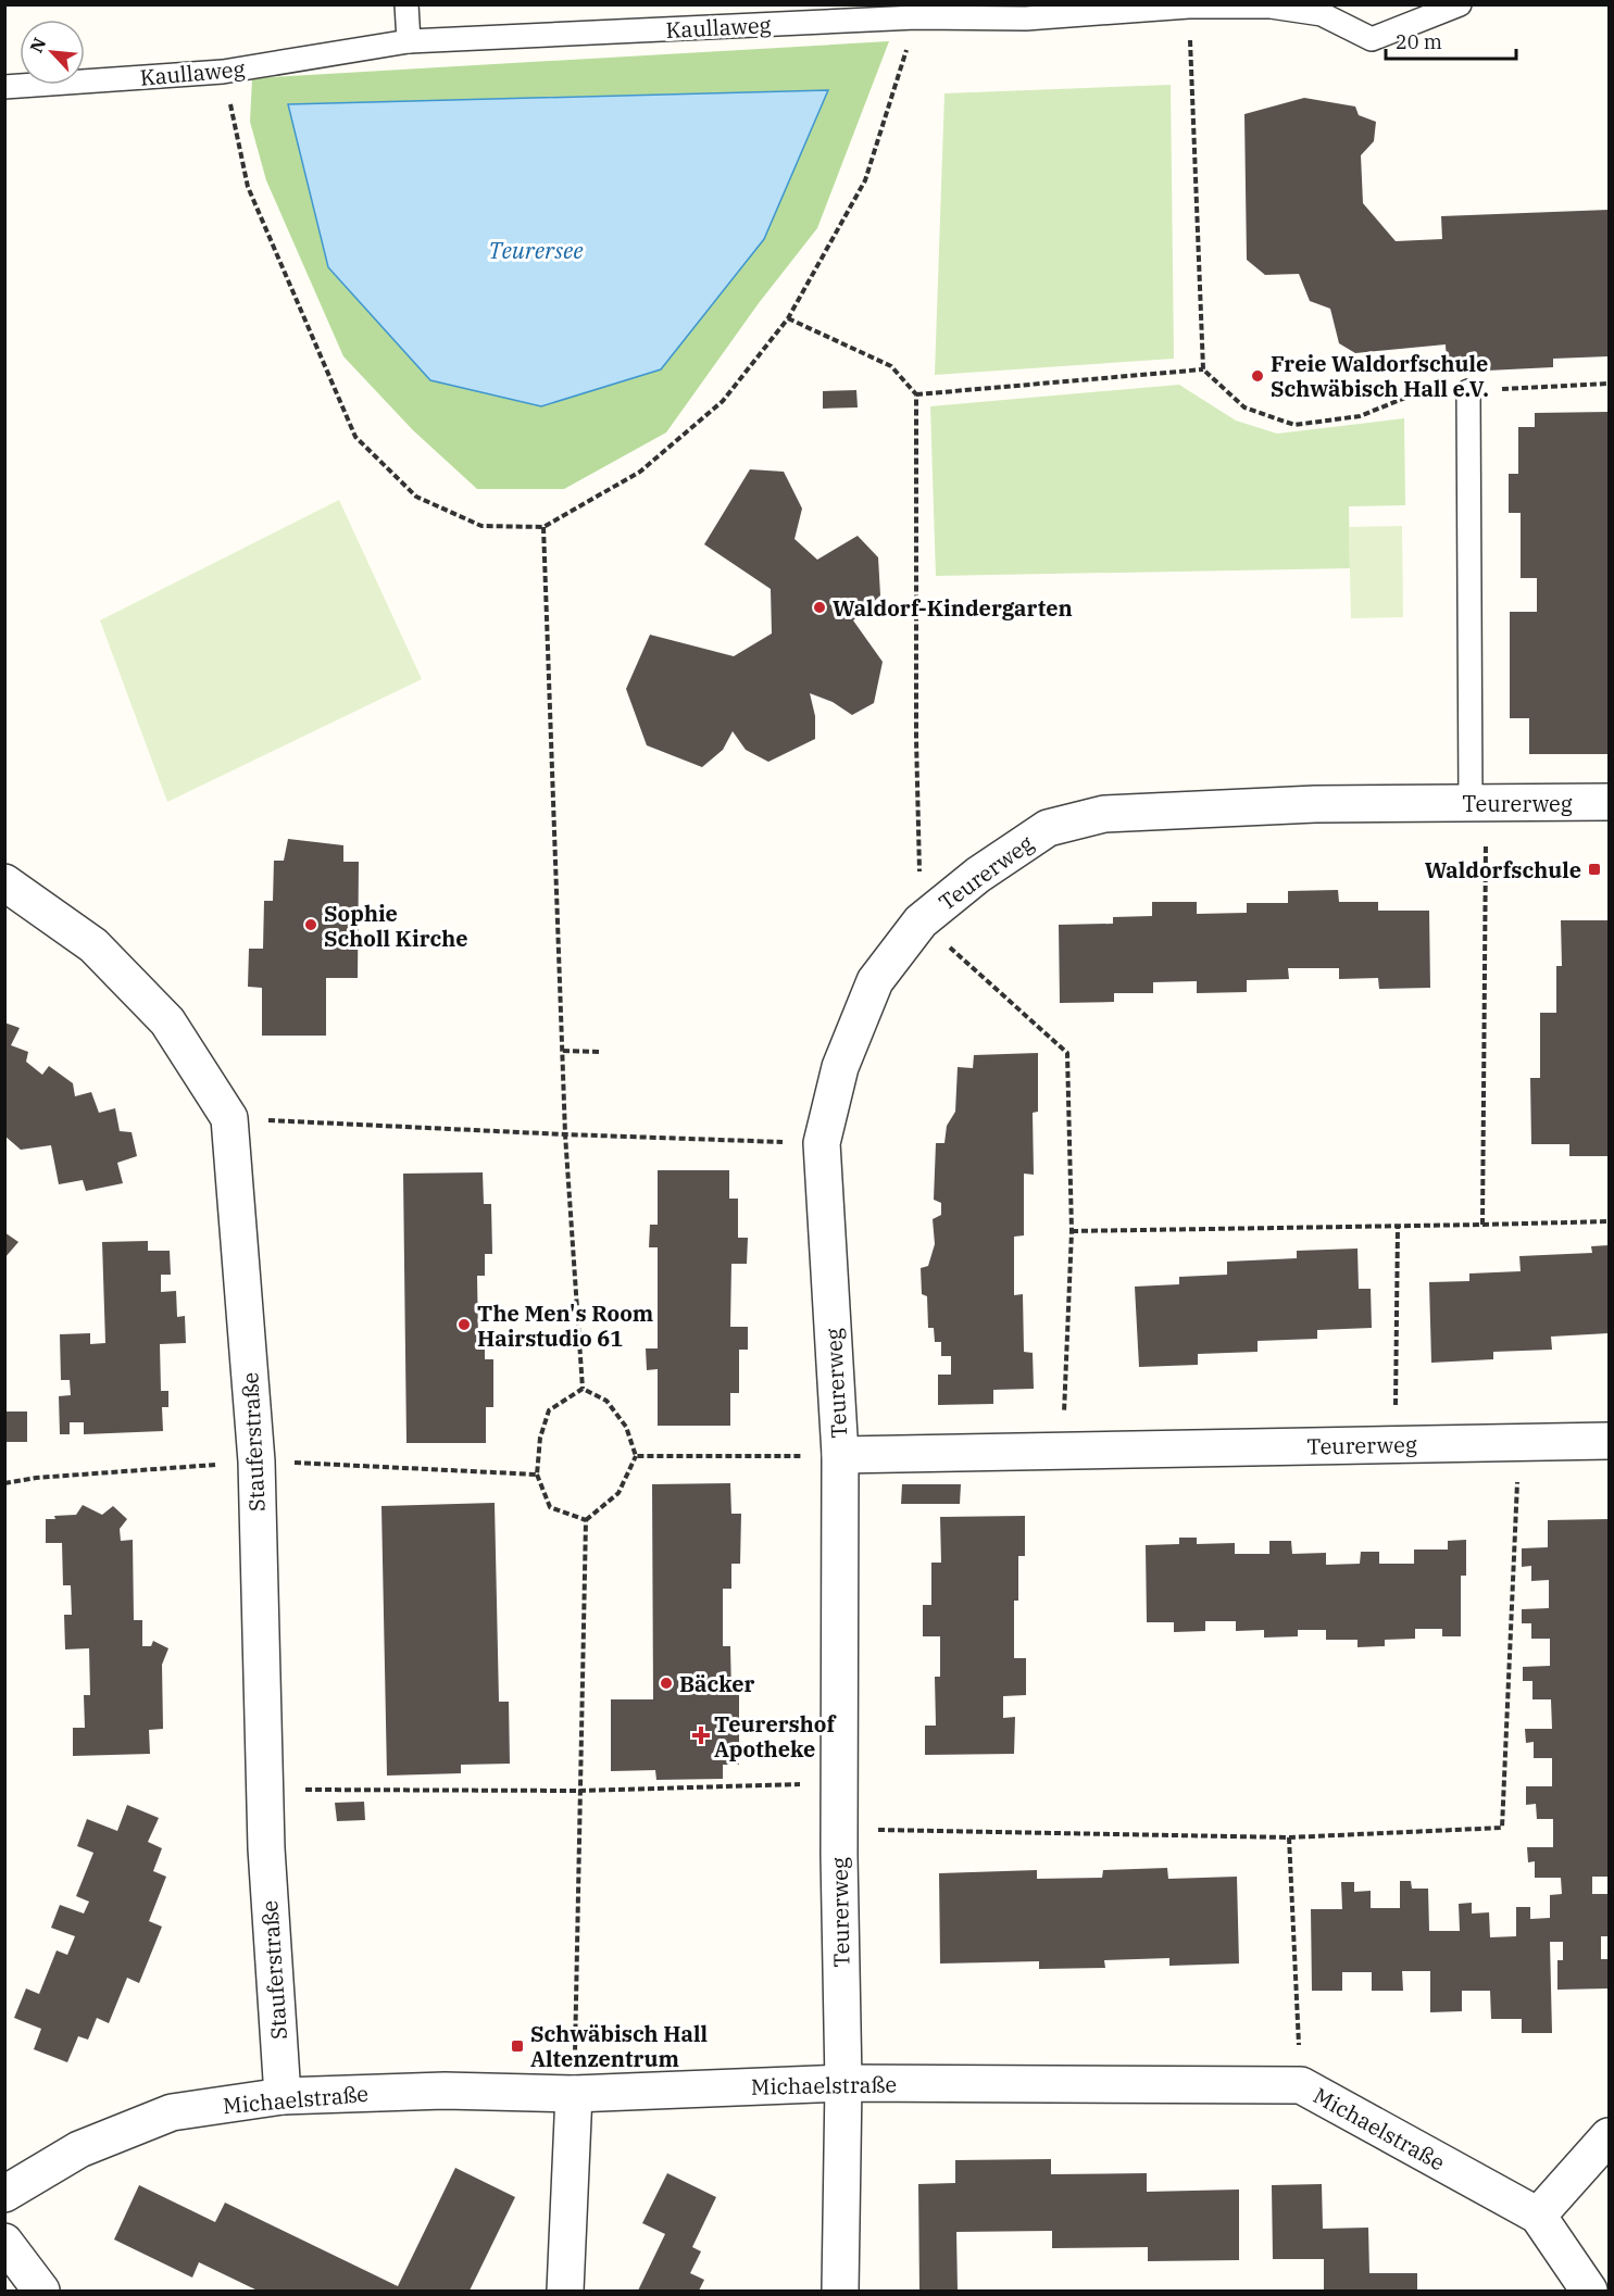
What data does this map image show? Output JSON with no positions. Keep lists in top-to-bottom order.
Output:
{
  "streets": {
    "street": ["Teurerweg", "Stauferstraße", "Michaelstraße"],
    "lane": ["Kaullaweg"]
  },
  "crossings": [
    ["Teurerweg", "Michaelstraße"],
    ["Stauferstraße", "Michaelstraße"]
  ],
  "water": ["Teurersee"],
  "places": {
    "other": [
      "Freie Waldorfschule Schwäbisch Hall e.V.",
      "Waldorf-Kindergarten",
      "Sophie Scholl Kirche",
      "The Men's Room Hairstudio 61",
      "Bäcker"
    ],
    "transit": ["Waldorfschule", "Schwäbisch Hall Altenzentrum"],
    "health": ["Teurershof Apotheke"]
  },
  "scale_bar": "20 m",
  "north": "top left"
}
